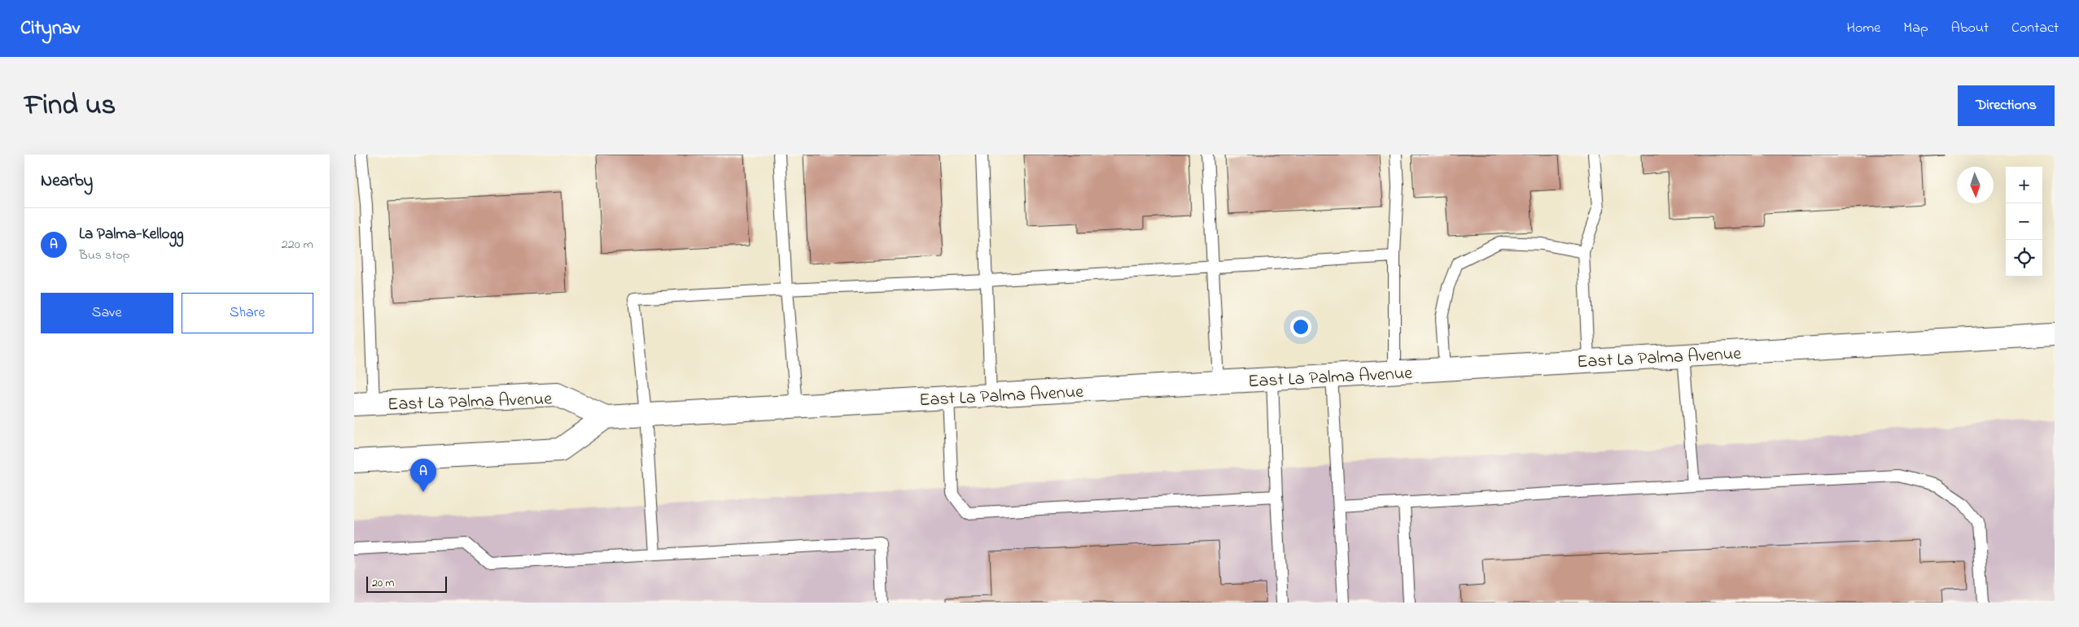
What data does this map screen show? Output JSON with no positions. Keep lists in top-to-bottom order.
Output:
{
  "streets": {
    "main road": ["East La Palma Avenue"]
  },
  "scale_bar": "20 m",
  "north": "bottom",
  "page": {
    "header": "Citynav",
    "nav": [
      "Home",
      "Map",
      "About",
      "Contact"
    ],
    "title": "Find us",
    "buttons": [
      "Directions",
      ["Save", "Share"]
    ],
    "heading": "Nearby",
    "map_buttons": ["+", "−"],
    "list": [
      {
        "mark": "A",
        "name": "La Palma-Kellogg",
        "note": "Bus stop",
        "value": "220 m"
      }
    ],
    "pins": "A",
    "scale": "20 m"
  }
}
